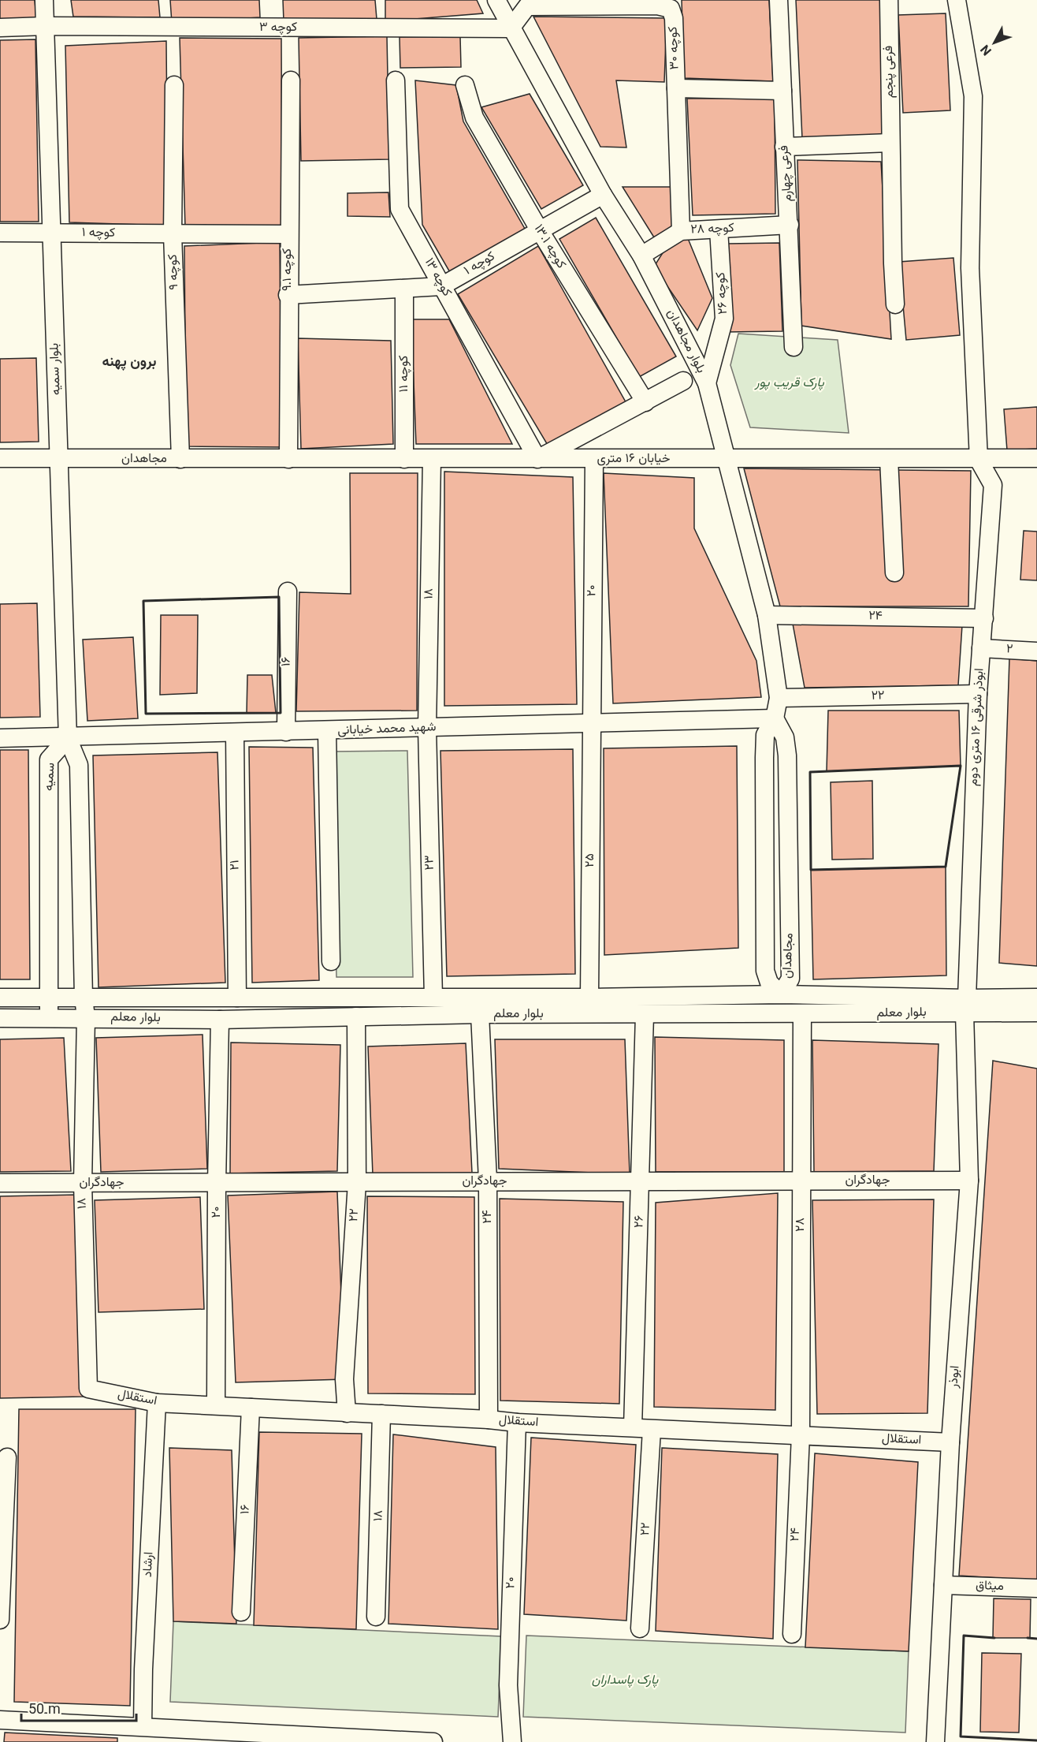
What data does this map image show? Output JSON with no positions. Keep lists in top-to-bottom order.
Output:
{
  "streets": {
    "street": [
      "کوچه ۳",
      "کوچه ۳۰",
      "فرعی پنجم",
      "فرعی چهارم",
      "کوچه ۲۸",
      "کوچه ۱",
      "کوچه ۱۳.۱",
      "کوچه ۹.۱",
      "کوچه ۹",
      "کوچه ۱۳",
      "کوچه ۲۶",
      "بلوار مجاهدان",
      "بلوار سمیه",
      "کوچه ۱۱",
      "مجاهدان",
      "خیابان ۱۶ متری",
      "۲۰",
      "۱۸",
      "۲۴",
      "۲",
      "۱۶",
      "۲۲",
      "ابوذر شرقی ۱۶ متری دوم",
      "شهید محمد خیابانی",
      "سمیه",
      "۲۵",
      "۲۳",
      "۲۱",
      "بلوار معلم",
      "جهادگران",
      "۲۶",
      "۲۸",
      "ابوذر",
      "استقلال",
      "ارشاد",
      "میثاق"
    ]
  },
  "crossings": [
    ["کوچه ۳", "کوچه ۳۰"],
    ["کوچه ۳", "بلوار مجاهدان"],
    ["کوچه ۳", "بلوار سمیه"],
    ["کوچه ۳۰", "کوچه ۲۸"],
    ["کوچه ۳۰", "بلوار مجاهدان"],
    ["فرعی چهارم", "کوچه ۲۸"],
    ["کوچه ۲۸", "کوچه ۲۶"],
    ["کوچه ۲۸", "بلوار مجاهدان"],
    ["کوچه ۱", "کوچه ۱۳.۱"],
    ["کوچه ۱", "کوچه ۹.۱"],
    ["کوچه ۱", "کوچه ۹"],
    ["کوچه ۱", "کوچه ۱۳"],
    ["کوچه ۱", "بلوار مجاهدان"],
    ["کوچه ۱", "بلوار سمیه"],
    ["کوچه ۱", "کوچه ۱۱"],
    ["کوچه ۹.۱", "مجاهدان"],
    ["کوچه ۹.۱", "خیابان ۱۶ متری"],
    ["کوچه ۹", "مجاهدان"],
    ["کوچه ۱۳", "خیابان ۱۶ متری"],
    ["کوچه ۲۶", "بلوار مجاهدان"],
    ["بلوار مجاهدان", "مجاهدان"],
    ["بلوار مجاهدان", "خیابان ۱۶ متری"],
    ["بلوار مجاهدان", "۲۴"],
    ["بلوار مجاهدان", "۲۲"],
    ["بلوار مجاهدان", "شهید محمد خیابانی"],
    ["بلوار سمیه", "مجاهدان"],
    ["بلوار سمیه", "شهید محمد خیابانی"],
    ["بلوار سمیه", "سمیه"],
    ["کوچه ۱۱", "خیابان ۱۶ متری"],
    ["مجاهدان", "خیابان ۱۶ متری"],
    ["مجاهدان", "شهید محمد خیابانی"],
    ["مجاهدان", "بلوار معلم"],
    ["خیابان ۱۶ متری", "۲۰"],
    ["خیابان ۱۶ متری", "۱۸"],
    ["خیابان ۱۶ متری", "ابوذر شرقی ۱۶ متری دوم"],
    ["۲۰", "شهید محمد خیابانی"],
    ["۲۰", "۲۵"],
    ["۲۰", "بلوار معلم"],
    ["۲۰", "جهادگران"],
    ["۲۰", "استقلال"],
    ["۱۸", "شهید محمد خیابانی"],
    ["۱۸", "سمیه"],
    ["۱۸", "۲۳"],
    ["۱۸", "بلوار معلم"],
    ["۱۸", "جهادگران"],
    ["۱۸", "استقلال"],
    ["۲۴", "ابوذر شرقی ۱۶ متری دوم"],
    ["۲۴", "بلوار معلم"],
    ["۲۴", "جهادگران"],
    ["۲۴", "۲۸"],
    ["۲۴", "استقلال"],
    ["۲", "ابوذر شرقی ۱۶ متری دوم"],
    ["۱۶", "شهید محمد خیابانی"],
    ["۱۶", "استقلال"],
    ["۲۲", "ابوذر شرقی ۱۶ متری دوم"],
    ["۲۲", "بلوار معلم"],
    ["۲۲", "جهادگران"],
    ["۲۲", "استقلال"],
    ["ابوذر شرقی ۱۶ متری دوم", "بلوار معلم"],
    ["ابوذر شرقی ۱۶ متری دوم", "ابوذر"],
    ["شهید محمد خیابانی", "سمیه"],
    ["شهید محمد خیابانی", "۲۵"],
    ["شهید محمد خیابانی", "۲۳"],
    ["شهید محمد خیابانی", "۲۱"],
    ["سمیه", "بلوار معلم"],
    ["۲۵", "بلوار معلم"],
    ["۲۳", "بلوار معلم"],
    ["۲۱", "بلوار معلم"],
    ["بلوار معلم", "۲۶"],
    ["بلوار معلم", "۲۸"],
    ["بلوار معلم", "ابوذر"],
    ["جهادگران", "۲۶"],
    ["جهادگران", "۲۸"],
    ["جهادگران", "ابوذر"],
    ["۲۶", "استقلال"],
    ["۲۸", "استقلال"],
    ["ابوذر", "استقلال"],
    ["ابوذر", "میثاق"],
    ["استقلال", "ارشاد"]
  ],
  "districts": ["برون پهنه"],
  "parks": ["پارک قریب پور", "پارک پاسداران"],
  "scale_bar": "50 m",
  "north": "bottom left"
}
